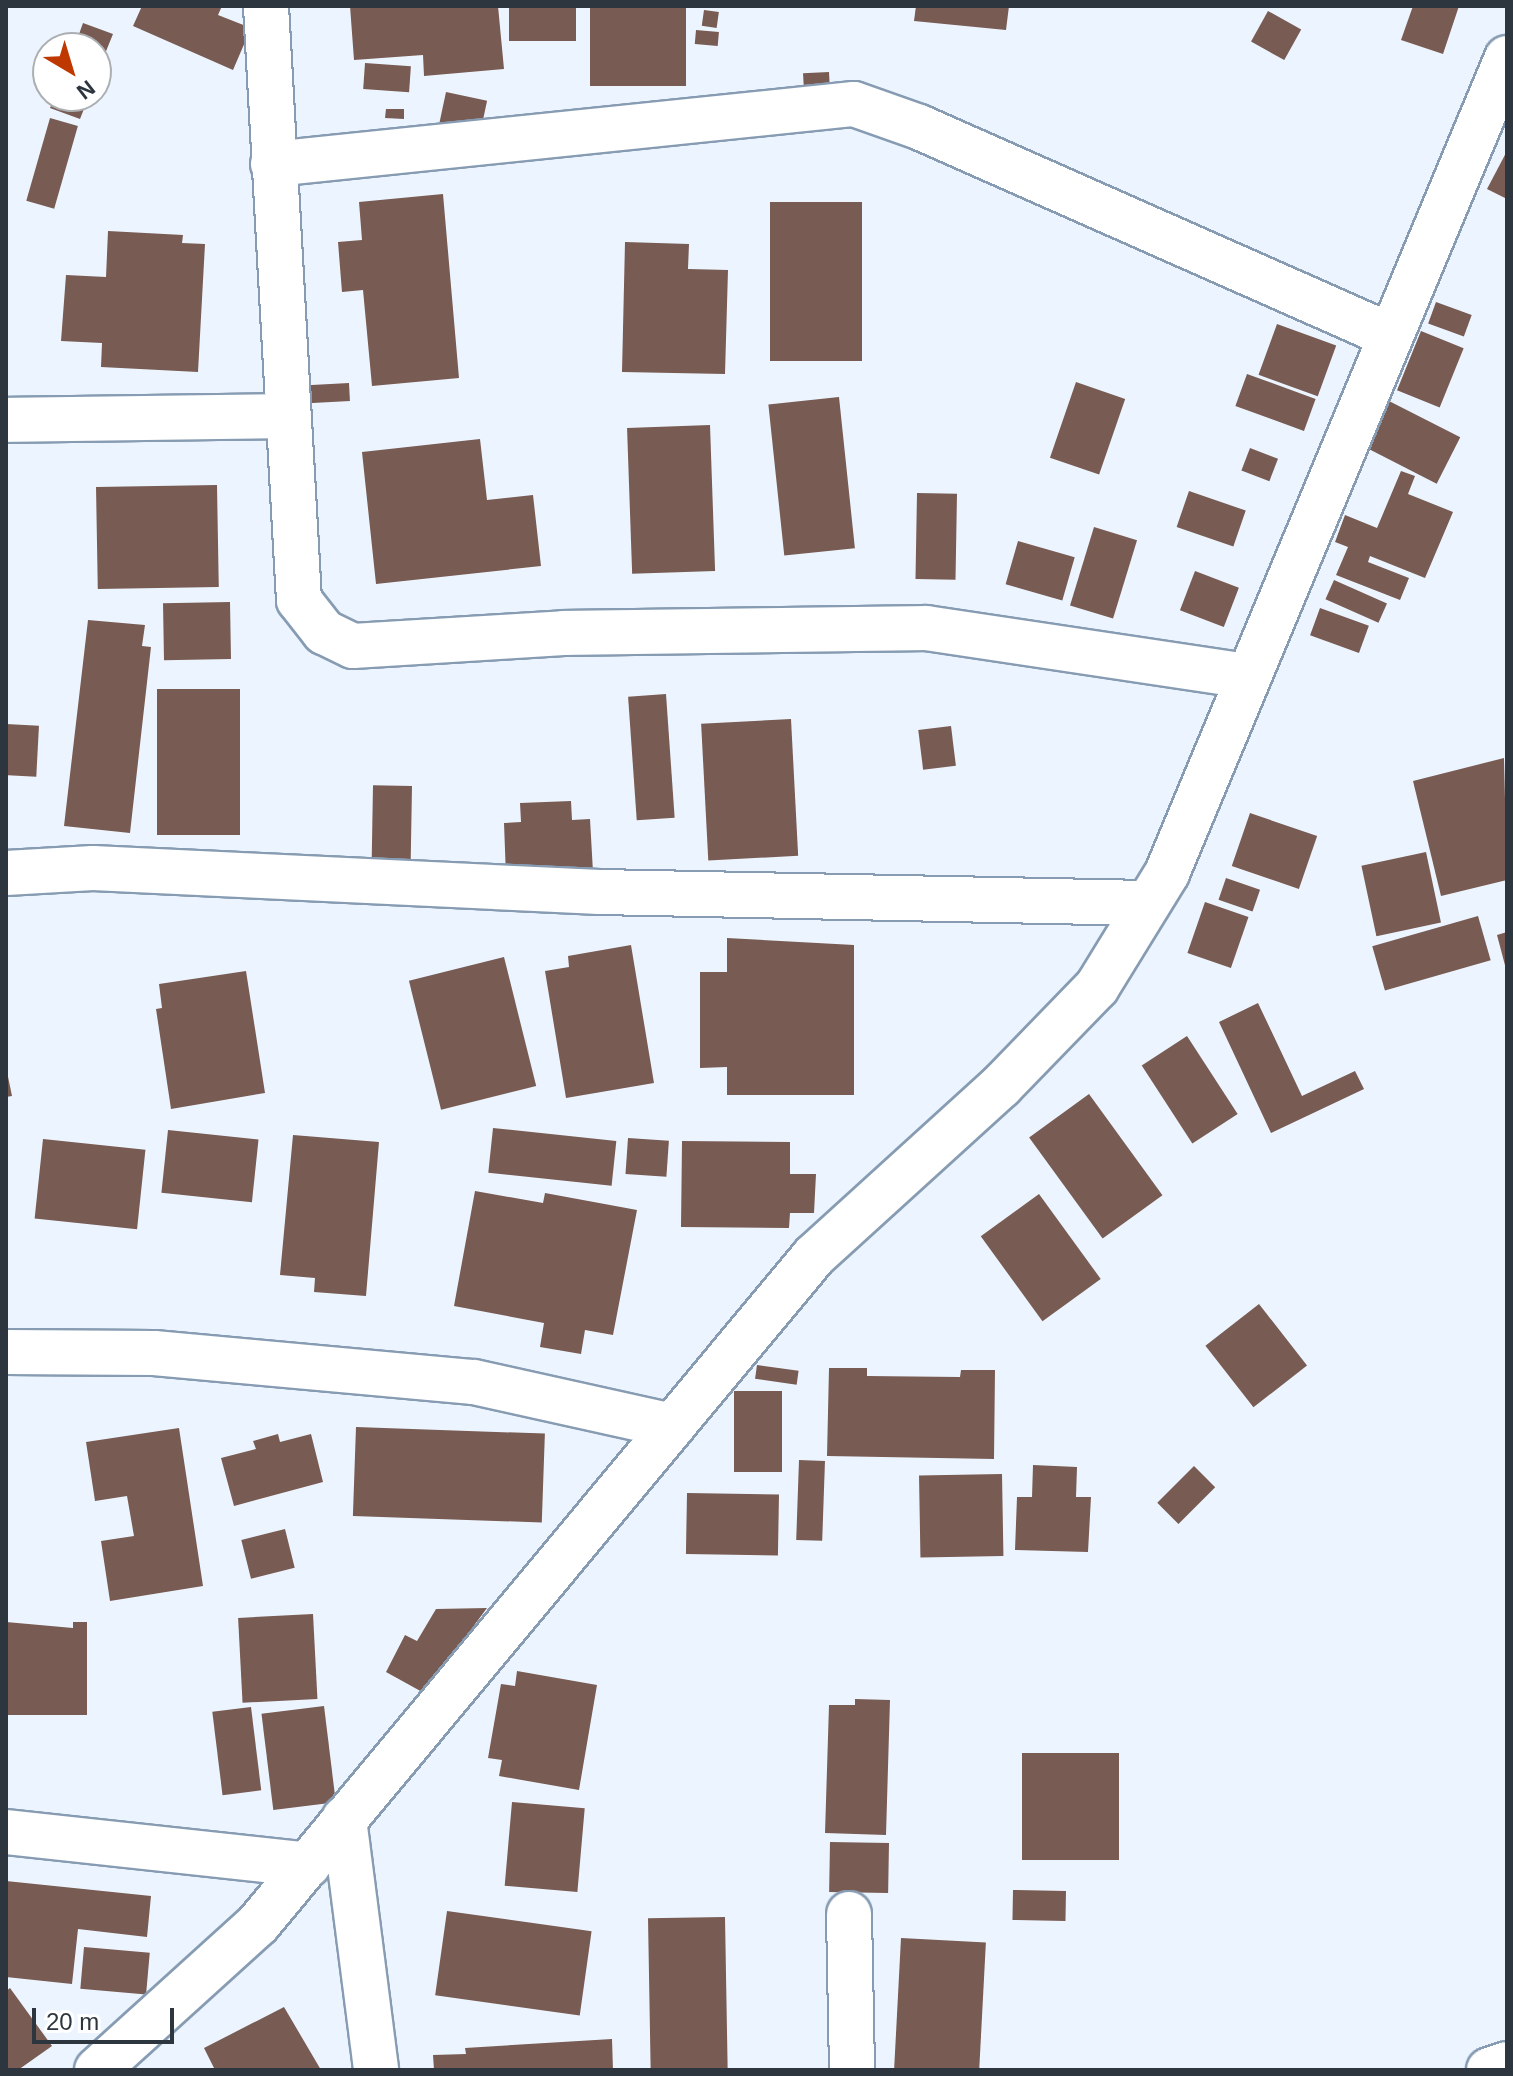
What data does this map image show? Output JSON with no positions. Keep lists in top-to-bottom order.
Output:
{
  "scale_bar": "20 m",
  "north": "bottom right"
}
